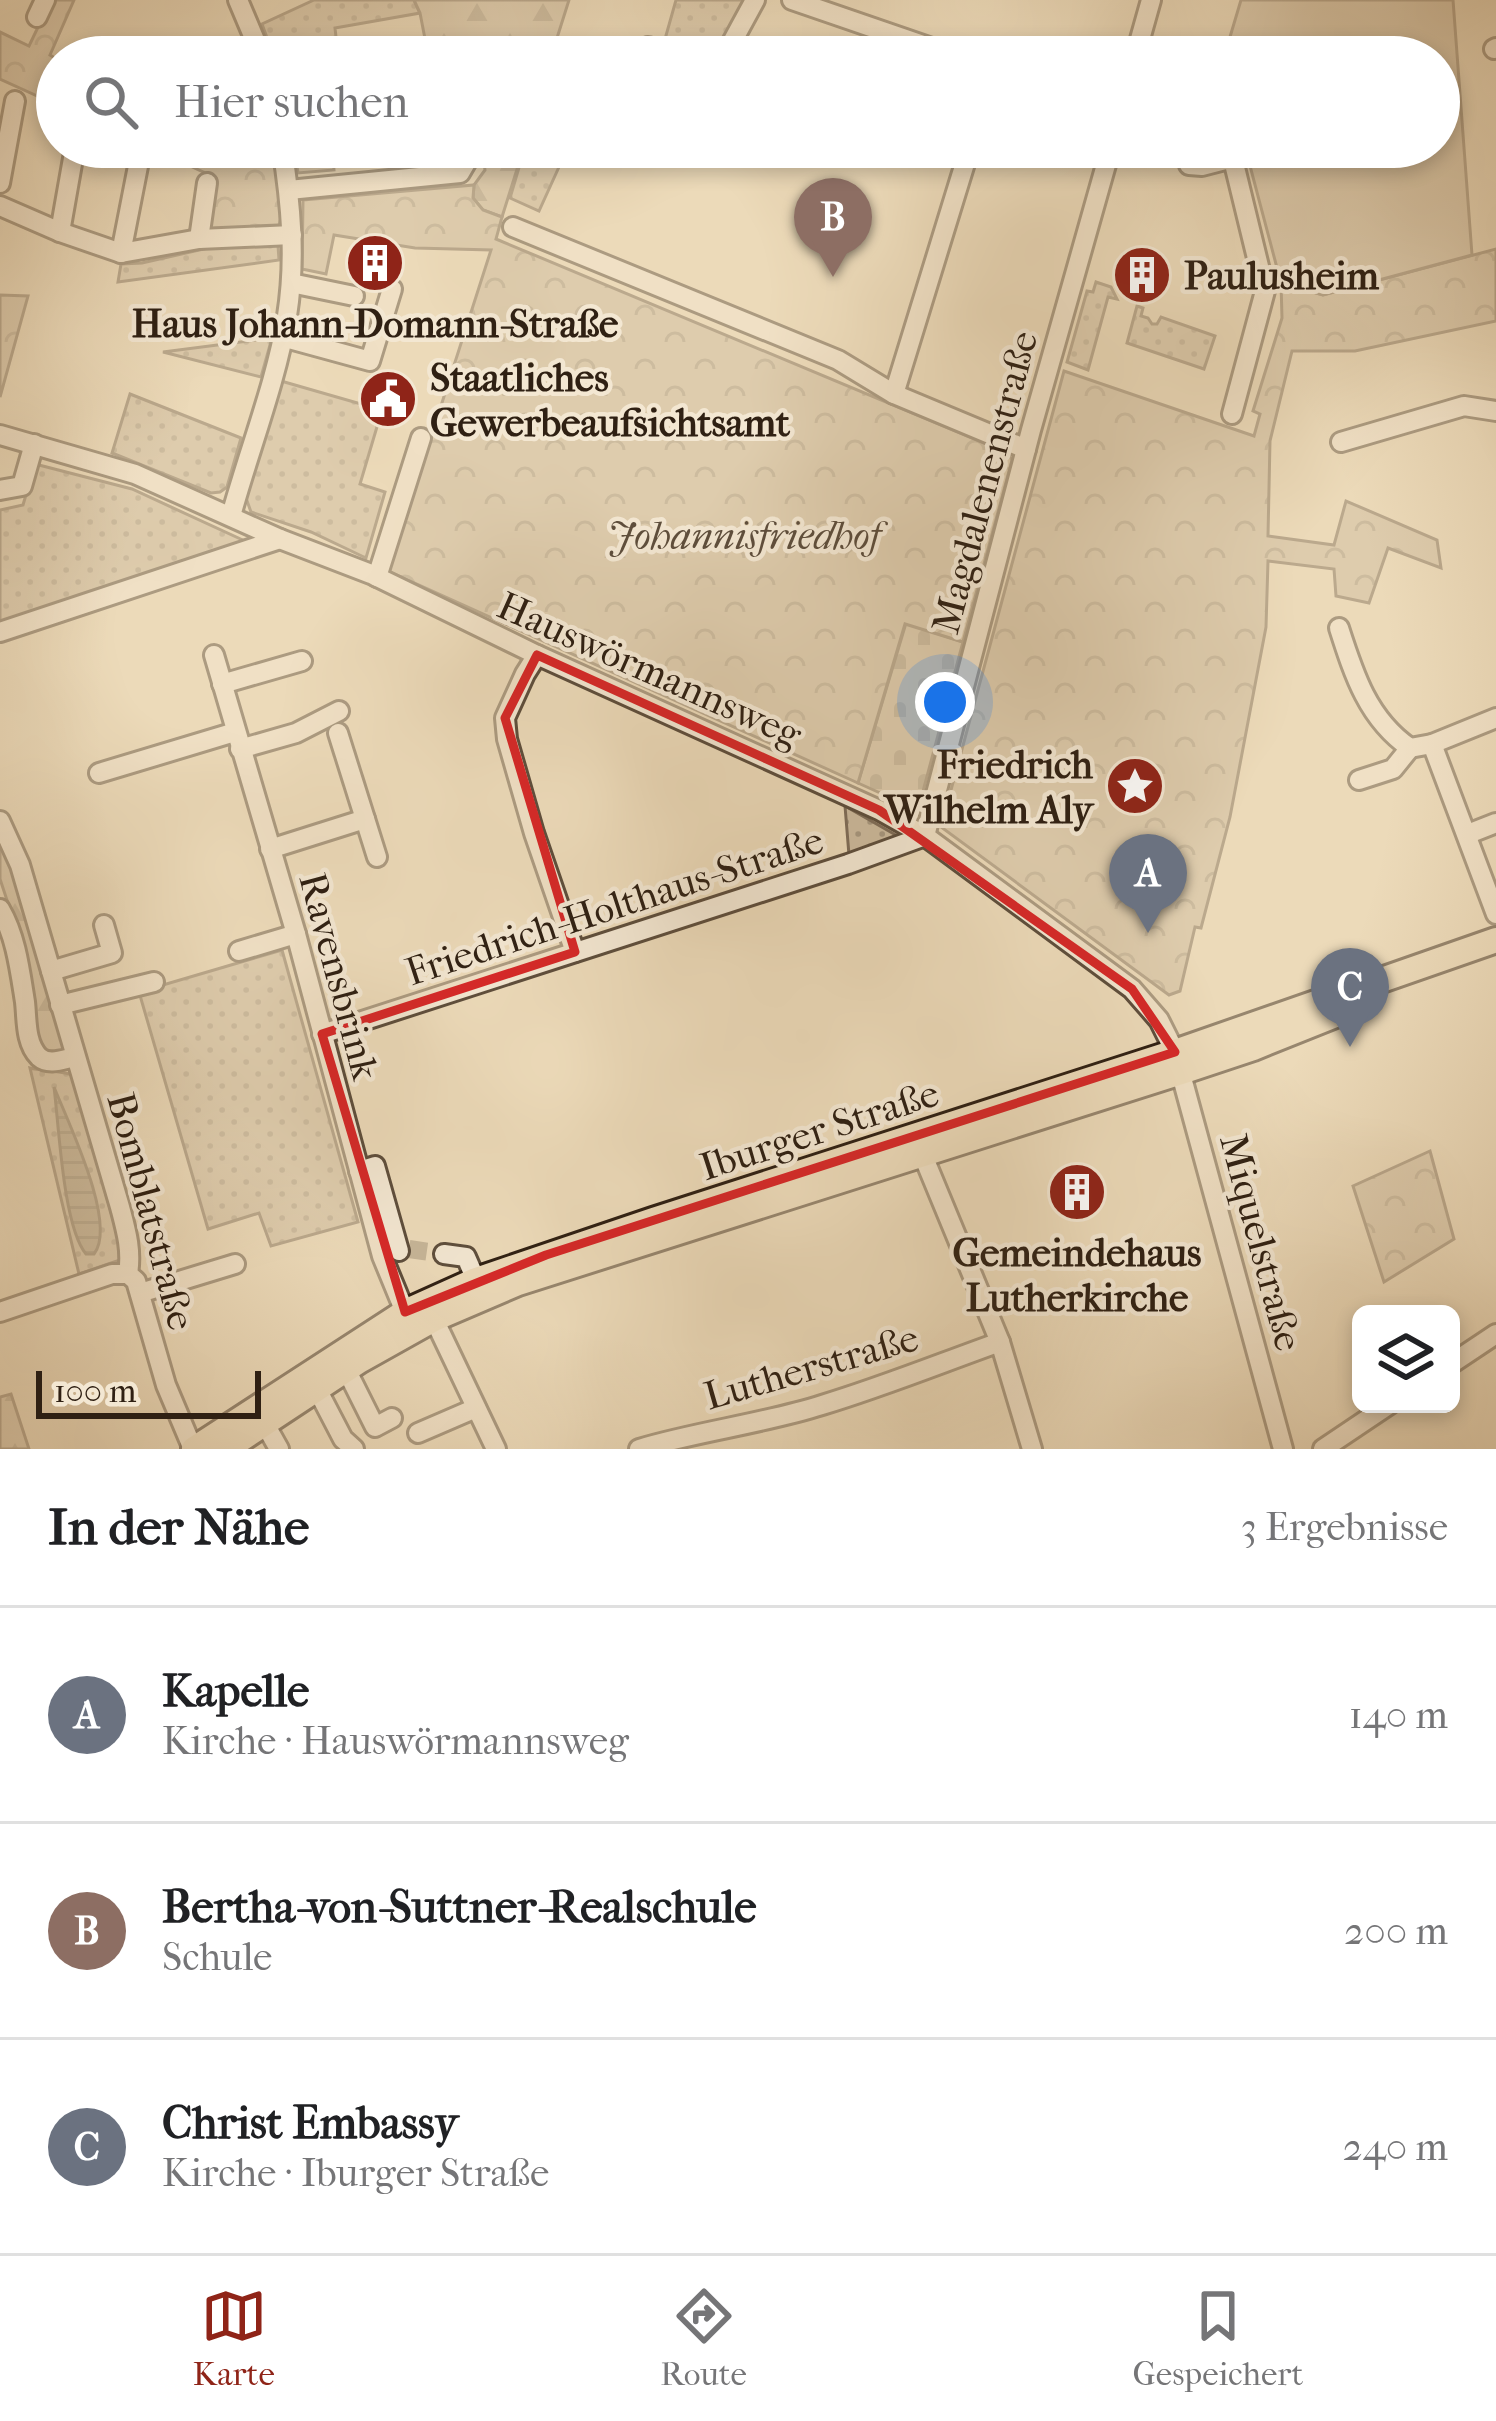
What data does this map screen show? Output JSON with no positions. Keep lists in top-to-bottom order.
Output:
{
  "streets": {
    "main road": ["Iburger Straße"],
    "street": [
      "Magdalenenstraße",
      "Hauswörmannsweg",
      "Friedrich-Holthaus-Straße",
      "Ravensbrink",
      "Bomblatstraße",
      "Miquelstraße",
      "Lutherstraße"
    ]
  },
  "crossings": [
    ["Magdalenenstraße", "Hauswörmannsweg"],
    ["Magdalenenstraße", "Friedrich-Holthaus-Straße"],
    ["Hauswörmannsweg", "Friedrich-Holthaus-Straße"],
    ["Hauswörmannsweg", "Iburger Straße"],
    ["Hauswörmannsweg", "Miquelstraße"],
    ["Friedrich-Holthaus-Straße", "Ravensbrink"],
    ["Ravensbrink", "Iburger Straße"],
    ["Iburger Straße", "Bomblatstraße"],
    ["Iburger Straße", "Miquelstraße"]
  ],
  "parks": ["Johannisfriedhof"],
  "places": {
    "building": ["Haus Johann-Domann-Straße", "Paulusheim", "Gemeindehaus Lutherkirche"],
    "public building": ["Staatliches Gewerbeaufsichtsamt"],
    "place": ["Friedrich Wilhelm Aly"]
  },
  "scale_bar": "100 m",
  "page": {
    "search": "Hier suchen",
    "pins": ["B", "A", "C"],
    "scale": "100 m",
    "heading": ["In der Nähe", "3 Ergebnisse"],
    "list": [
      {
        "mark": "A",
        "name": "Kapelle",
        "note": "Kirche · Hauswörmannsweg",
        "value": "140 m"
      },
      {
        "mark": "B",
        "name": "Bertha-von-Suttner-Realschule",
        "note": "Schule",
        "value": "200 m"
      },
      {
        "mark": "C",
        "name": "Christ Embassy",
        "note": "Kirche · Iburger Straße",
        "value": "240 m"
      }
    ],
    "nav": ["Karte", "Route", "Gespeichert"]
  }
}
